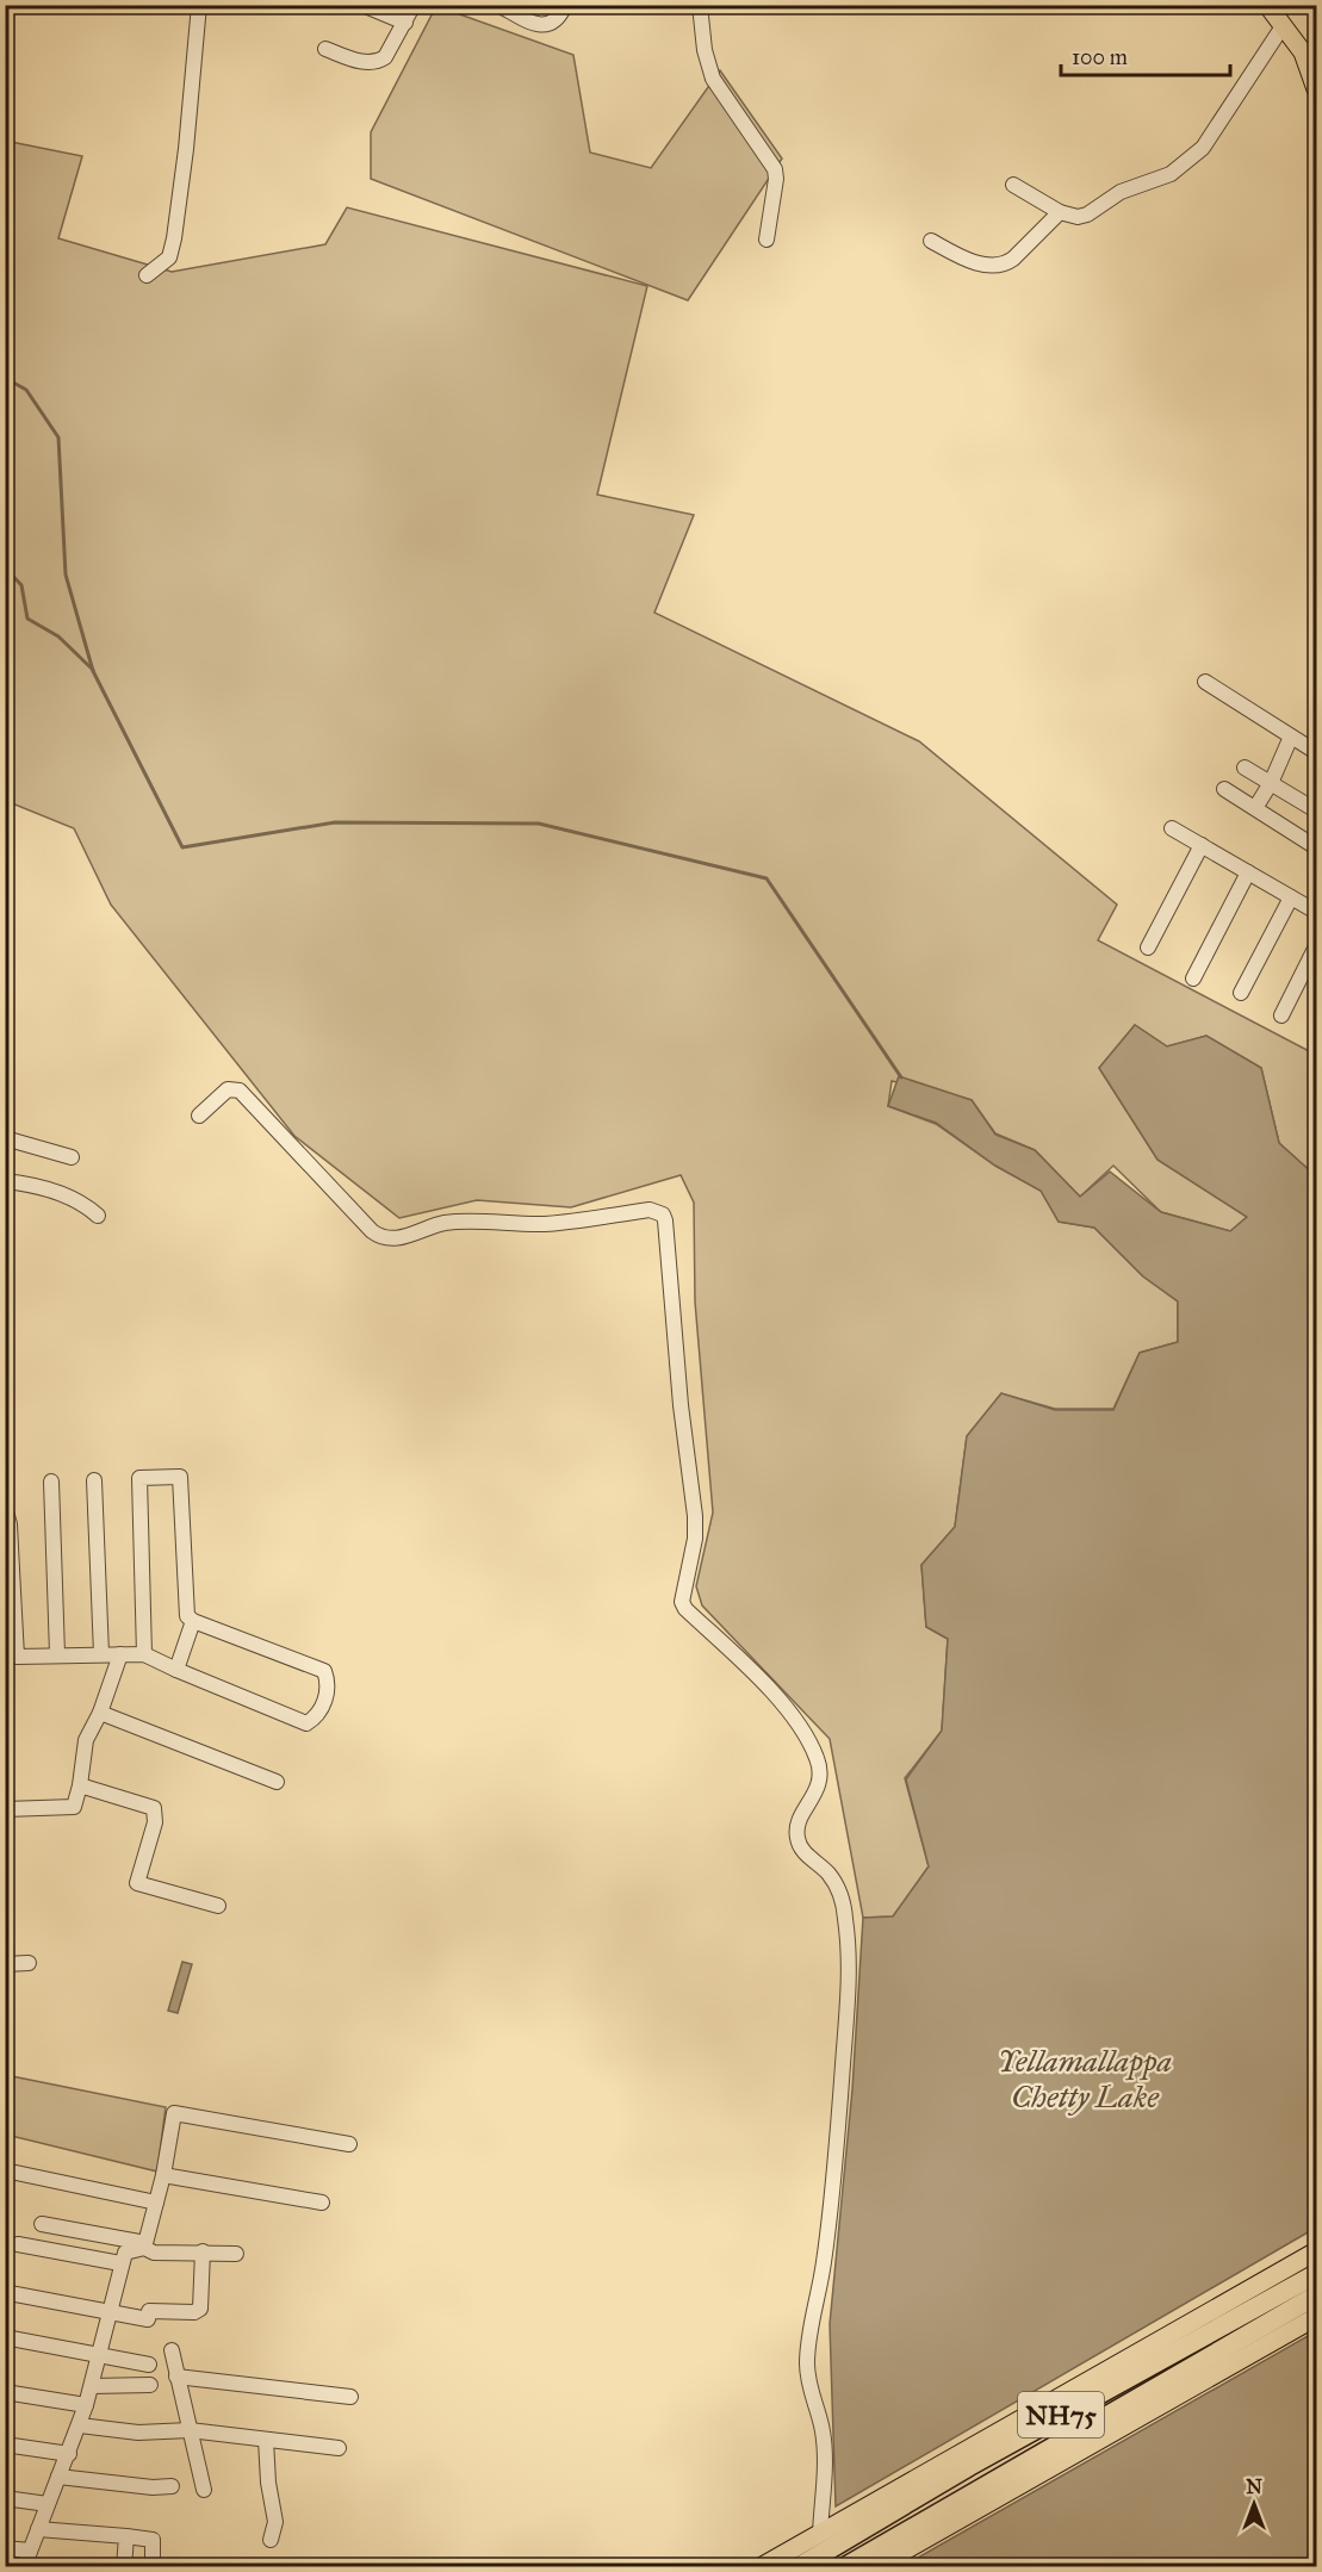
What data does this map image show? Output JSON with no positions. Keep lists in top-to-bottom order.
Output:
{
  "streets": {
    "highway": ["NH75"]
  },
  "water": ["Yellamallappa Chetty Lake"],
  "scale_bar": "100 m",
  "north": "top"
}
